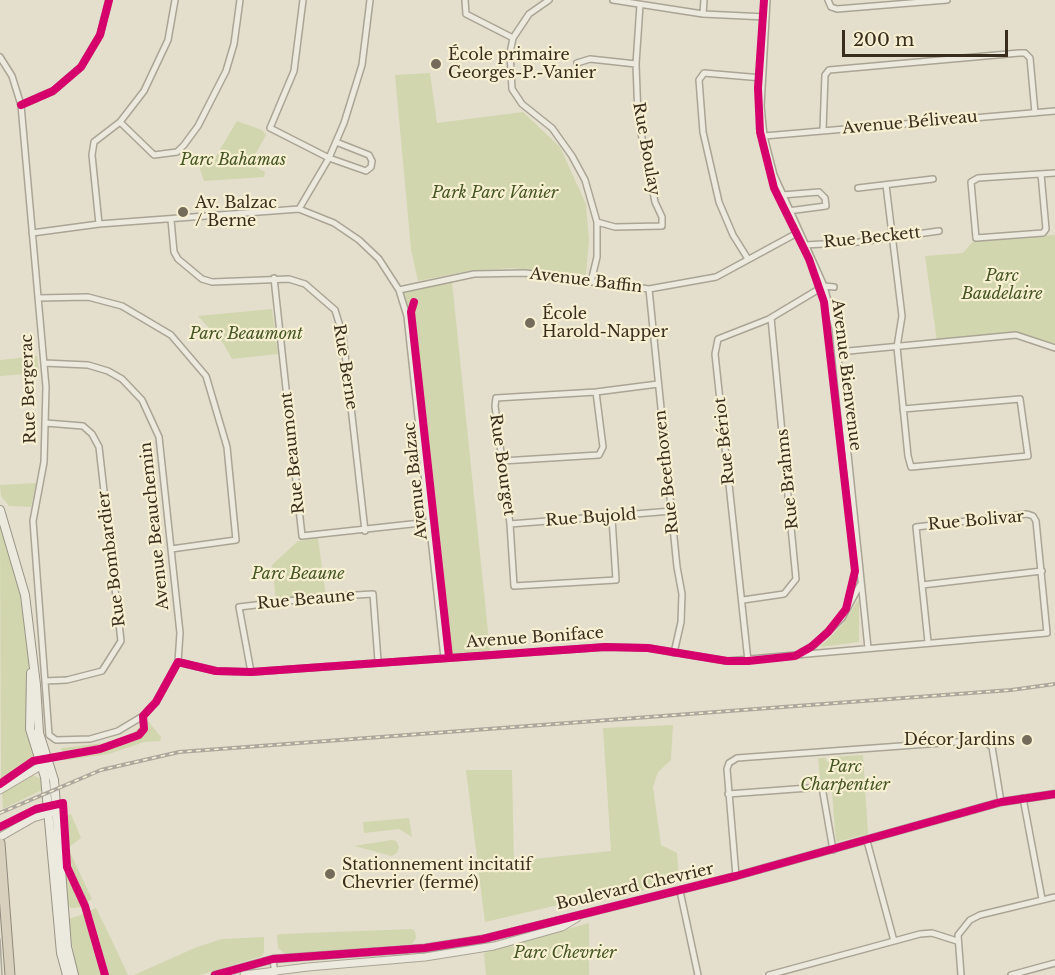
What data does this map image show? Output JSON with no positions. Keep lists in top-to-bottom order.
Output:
{
  "streets": {
    "street": [
      "Avenue Béliveau",
      "Rue Boulay",
      "Rue Beckett",
      "Avenue Baffin",
      "Rue Berne",
      "Avenue Bienvenue",
      "Rue Bergerac",
      "Rue Bériot",
      "Rue Beaumont",
      "Rue Bourget",
      "Rue Beethoven",
      "Rue Brahms",
      "Avenue Balzac",
      "Rue Bujold",
      "Rue Bolivar",
      "Avenue Beauchemin",
      "Rue Bombardier",
      "Rue Beaune",
      "Avenue Boniface",
      "Boulevard Chevrier"
    ]
  },
  "crossings": [
    ["Avenue Béliveau", "Avenue Bienvenue"],
    ["Rue Beckett", "Avenue Bienvenue"],
    ["Avenue Baffin", "Avenue Bienvenue"],
    ["Avenue Baffin", "Rue Beethoven"],
    ["Avenue Baffin", "Avenue Balzac"],
    ["Rue Berne", "Rue Beaumont"],
    ["Rue Berne", "Avenue Balzac"],
    ["Avenue Bienvenue", "Rue Bériot"],
    ["Avenue Bienvenue", "Avenue Boniface"],
    ["Rue Bergerac", "Avenue Balzac"],
    ["Rue Bergerac", "Avenue Beauchemin"],
    ["Rue Bergerac", "Rue Bombardier"],
    ["Rue Bériot", "Rue Brahms"],
    ["Rue Bériot", "Avenue Boniface"],
    ["Rue Beaumont", "Avenue Balzac"],
    ["Rue Bourget", "Rue Beethoven"],
    ["Rue Bourget", "Rue Bujold"],
    ["Rue Beethoven", "Rue Bujold"],
    ["Rue Beethoven", "Avenue Boniface"],
    ["Avenue Balzac", "Avenue Boniface"],
    ["Rue Bolivar", "Avenue Boniface"],
    ["Avenue Beauchemin", "Avenue Boniface"],
    ["Rue Beaune", "Avenue Boniface"]
  ],
  "parks": [
    "Parc Bahamas",
    "Park Parc Vanier",
    "Parc Baudelaire",
    "Parc Beaumont",
    "Parc Beaune",
    "Parc Charpentier",
    "Parc Chevrier"
  ],
  "places": [
    "École primaire Georges-P.-Vanier",
    "Av. Balzac / Berne",
    "École Harold-Napper",
    "Décor Jardins",
    "Stationnement incitatif Chevrier (fermé)"
  ],
  "scale_bar": "200 m"
}
